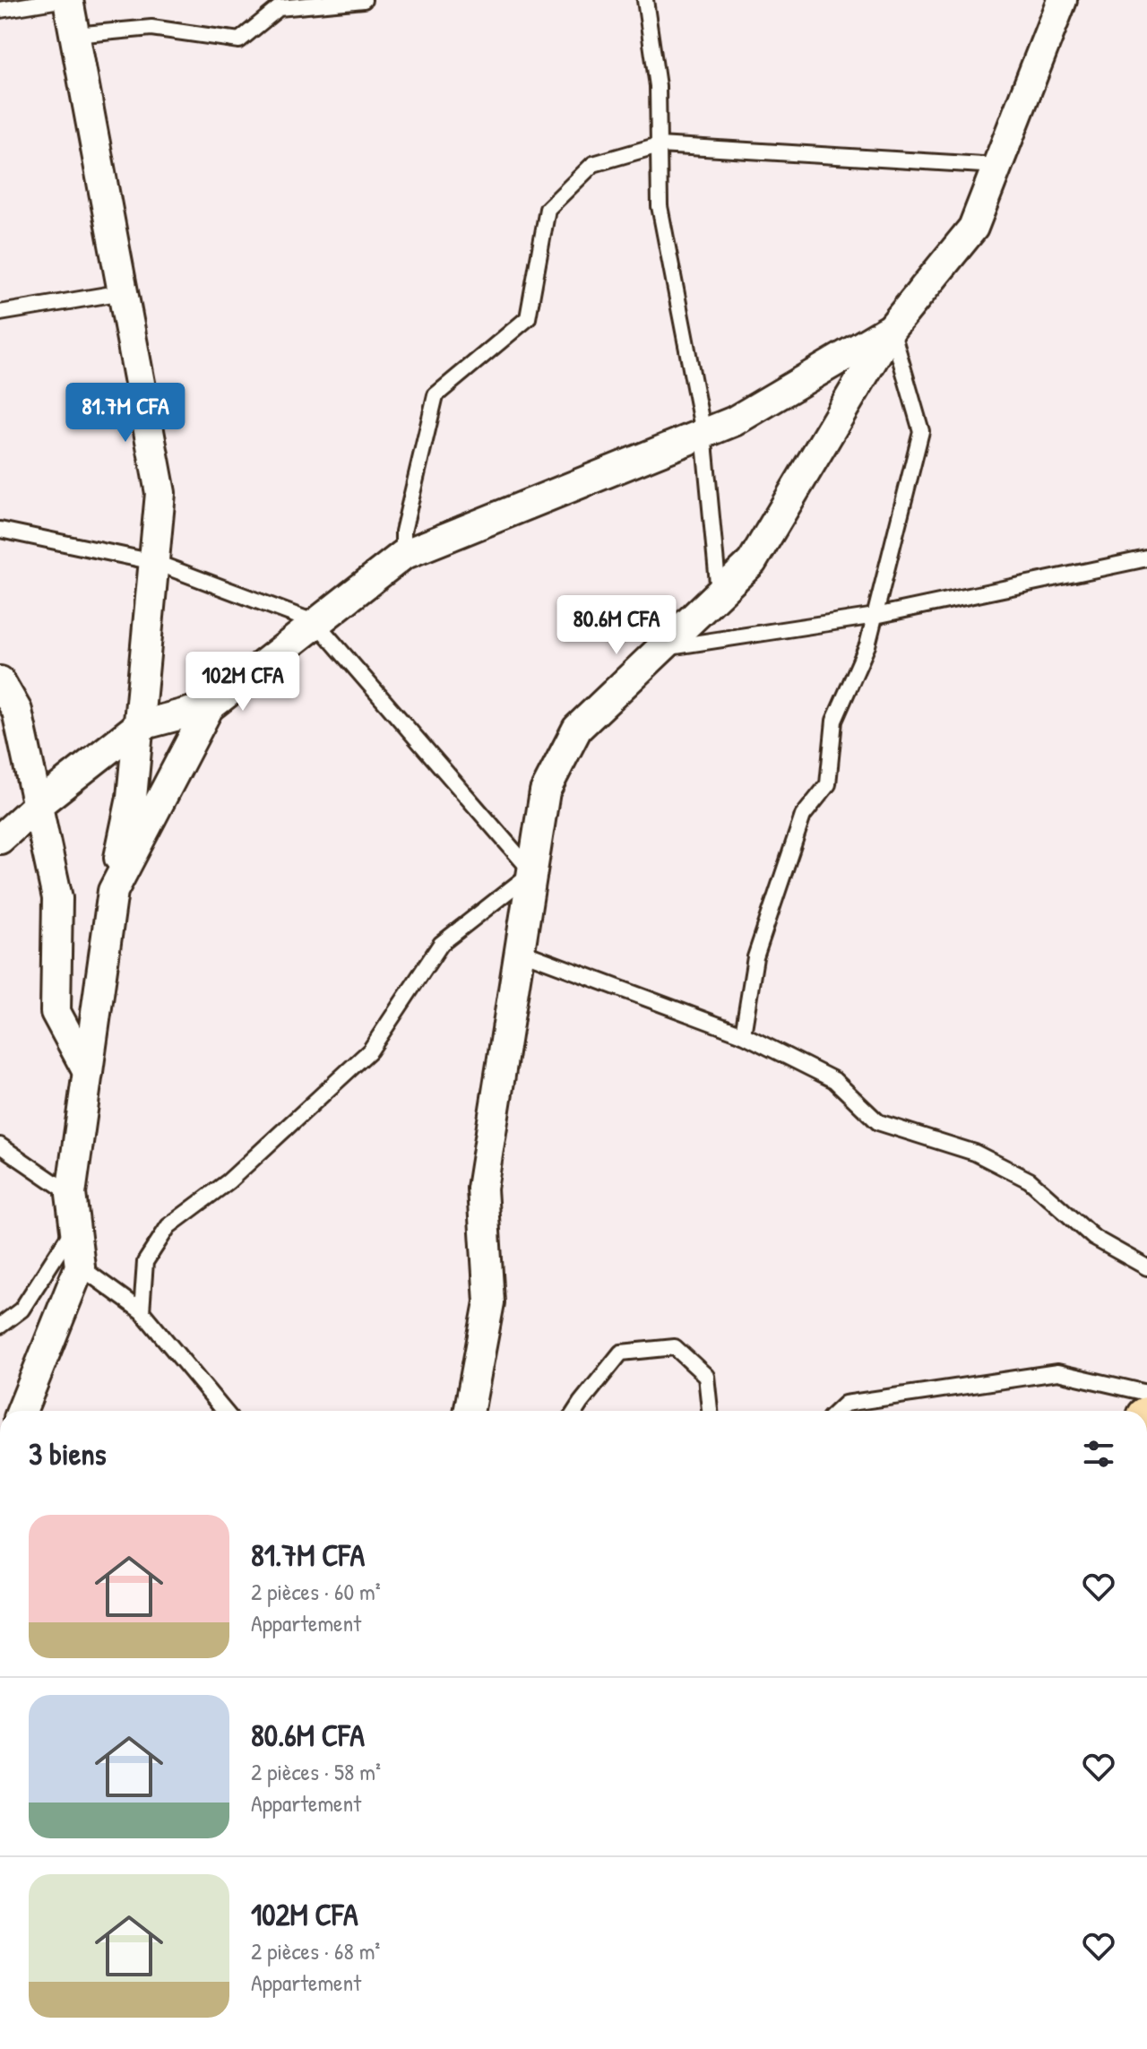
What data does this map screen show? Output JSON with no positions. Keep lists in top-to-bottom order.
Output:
{
  "page": {
    "price": ["81.7M CFA", "80.6M CFA", "102M CFA"],
    "heading": "3 biens",
    "list": [
      {
        "name": "81.7M CFA",
        "note": "2 pièces · 60 m² · Appartement"
      },
      {
        "name": "80.6M CFA",
        "note": "2 pièces · 58 m² · Appartement"
      },
      {
        "name": "102M CFA",
        "note": "2 pièces · 68 m² · Appartement"
      }
    ]
  }
}
